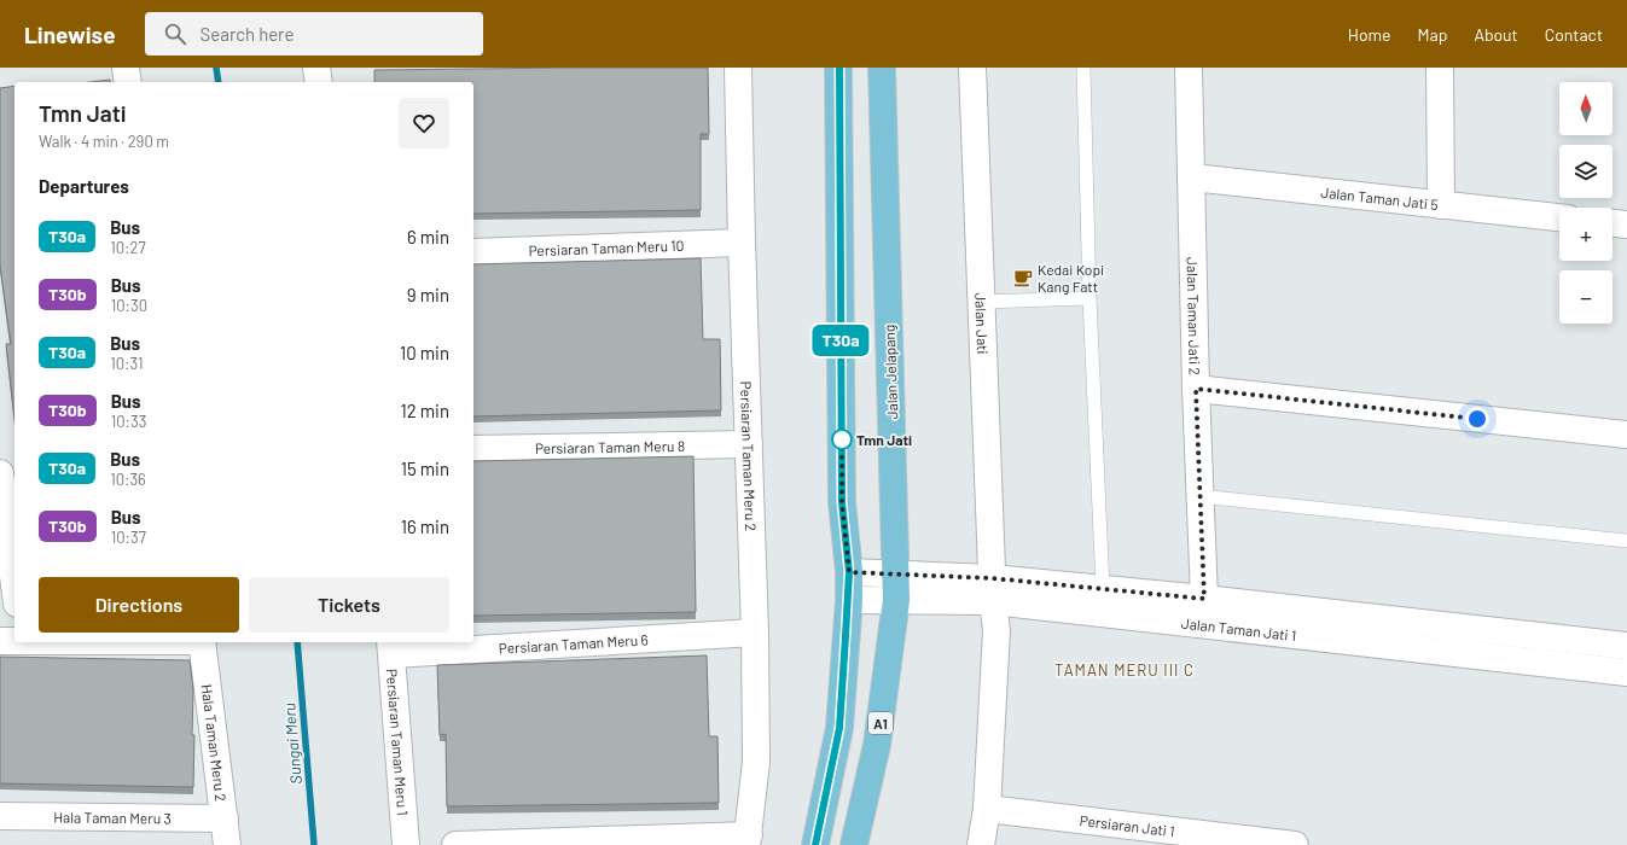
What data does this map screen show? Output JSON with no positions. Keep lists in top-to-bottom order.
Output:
{
  "streets": {
    "main road": ["Jalan Jelapang", "A1"],
    "street": [
      "Jalan Taman Jati 5",
      "Persiaran Taman Meru 10",
      "Jalan Taman Jati 2",
      "Jalan Jati",
      "Persiaran Taman Meru 8",
      "Persiaran Taman Meru 2",
      "Jalan Taman Jati 1",
      "Persiaran Taman Meru 6",
      "Hala Taman Meru 2",
      "Persiaran Taman Meru 1",
      "Hala Taman Meru 3",
      "Persiaran Jati 1"
    ]
  },
  "crossings": [
    ["Jalan Taman Jati 5", "Jalan Taman Jati 2"],
    ["Persiaran Taman Meru 10", "Persiaran Taman Meru 2"],
    ["Jalan Taman Jati 2", "Jalan Taman Jati 1"],
    ["Jalan Jati", "Jalan Taman Jati 1"],
    ["Jalan Jati", "Persiaran Jati 1"],
    ["Jalan Jelapang", "Jalan Taman Jati 1"],
    ["Persiaran Taman Meru 8", "Persiaran Taman Meru 2"],
    ["Persiaran Taman Meru 2", "Persiaran Taman Meru 6"],
    ["Persiaran Taman Meru 6", "Persiaran Taman Meru 1"],
    ["Hala Taman Meru 2", "Hala Taman Meru 3"]
  ],
  "districts": ["TAMAN MERU III C"],
  "water": ["Sungai Meru"],
  "places": {
    "cafe": ["Kedai Kopi Kang Fatt"],
    "other": ["Tmn Jati"]
  },
  "lines": ["bus line T30a"],
  "north": "top",
  "page": {
    "header": "Linewise",
    "search": "Search here",
    "nav": [
      "Home",
      "Map",
      "About",
      "Contact"
    ],
    "on_map": "T30a",
    "map_buttons": ["+", "−"],
    "heading": [
      ["Tmn Jati", "Walk · 4 min · 290 m"],
      "Departures"
    ],
    "list": [
      {
        "mark": "T30a",
        "name": "Bus",
        "note": "10:27",
        "value": "6 min"
      },
      {
        "mark": "T30b",
        "name": "Bus",
        "note": "10:30",
        "value": "9 min"
      },
      {
        "mark": "T30a",
        "name": "Bus",
        "note": "10:31",
        "value": "10 min"
      },
      {
        "mark": "T30b",
        "name": "Bus",
        "note": "10:33",
        "value": "12 min"
      },
      {
        "mark": "T30a",
        "name": "Bus",
        "note": "10:36",
        "value": "15 min"
      },
      {
        "mark": "T30b",
        "name": "Bus",
        "note": "10:37",
        "value": "16 min"
      }
    ],
    "buttons": ["Directions", "Tickets"]
  }
}
